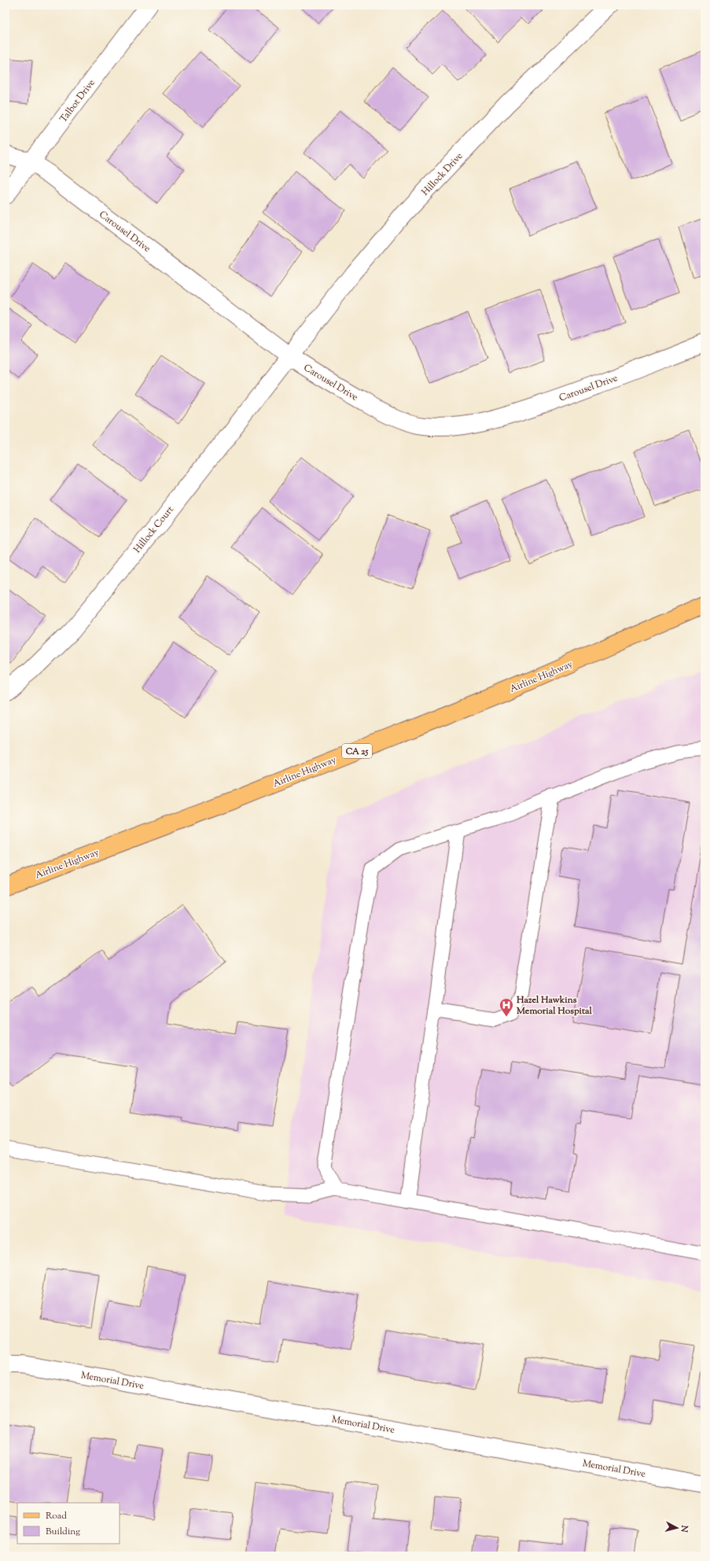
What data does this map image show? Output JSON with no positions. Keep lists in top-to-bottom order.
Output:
{
  "streets": {
    "main road": ["Airline Highway", "CA 25"],
    "street": [
      "Talbot Drive",
      "Hillock Drive",
      "Carousel Drive",
      "Hillock Court",
      "Memorial Drive"
    ]
  },
  "crossings": [
    ["Talbot Drive", "Carousel Drive"],
    ["Hillock Drive", "Carousel Drive"],
    ["Hillock Drive", "Hillock Court"],
    ["Carousel Drive", "Hillock Court"]
  ],
  "places": {
    "hospital": ["Hazel Hawkins Memorial Hospital"]
  },
  "legend": ["Road", "Building"],
  "north": "right"
}
